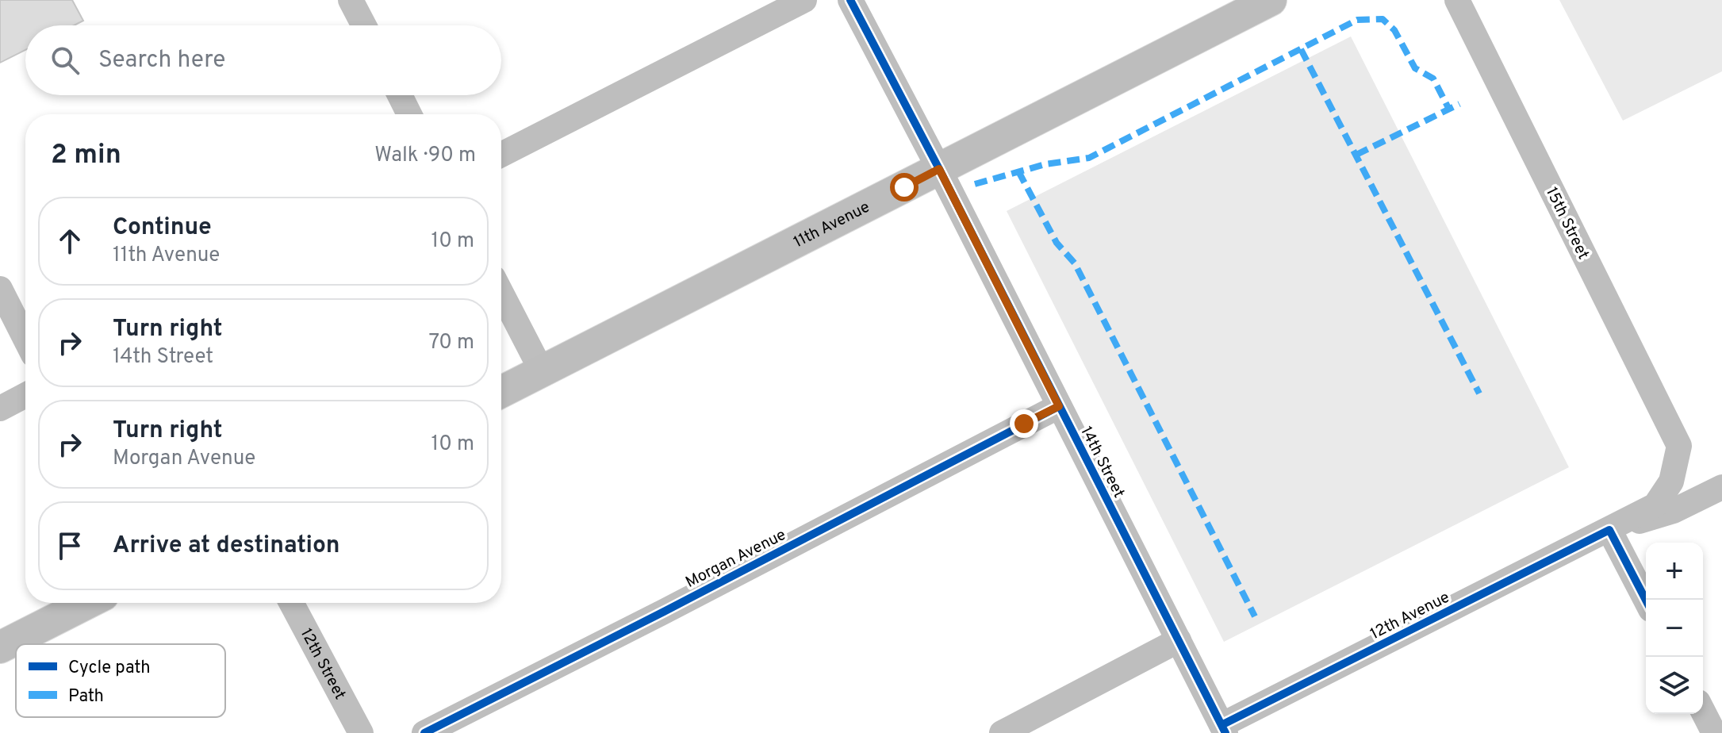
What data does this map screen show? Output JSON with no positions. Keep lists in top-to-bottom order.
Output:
{
  "streets": {
    "main road": ["11th Avenue"],
    "street": [
      "15th Street",
      "14th Street",
      "Morgan Avenue",
      "12th Avenue",
      "12th Street"
    ]
  },
  "crossings": [
    ["15th Street", "12th Avenue"],
    ["11th Avenue", "14th Street"],
    ["14th Street", "Morgan Avenue"],
    ["14th Street", "12th Avenue"]
  ],
  "legend": ["Cycle path", "Path"],
  "page": {
    "search": "Search here",
    "heading": ["2 min", "Walk · 90 m"],
    "list": [
      ["Continue", "11th Avenue", "10 m"],
      ["Turn right", "14th Street", "70 m"],
      ["Turn right", "Morgan Avenue", "10 m"],
      "Arrive at destination"
    ],
    "map_buttons": ["+", "−"]
  }
}
